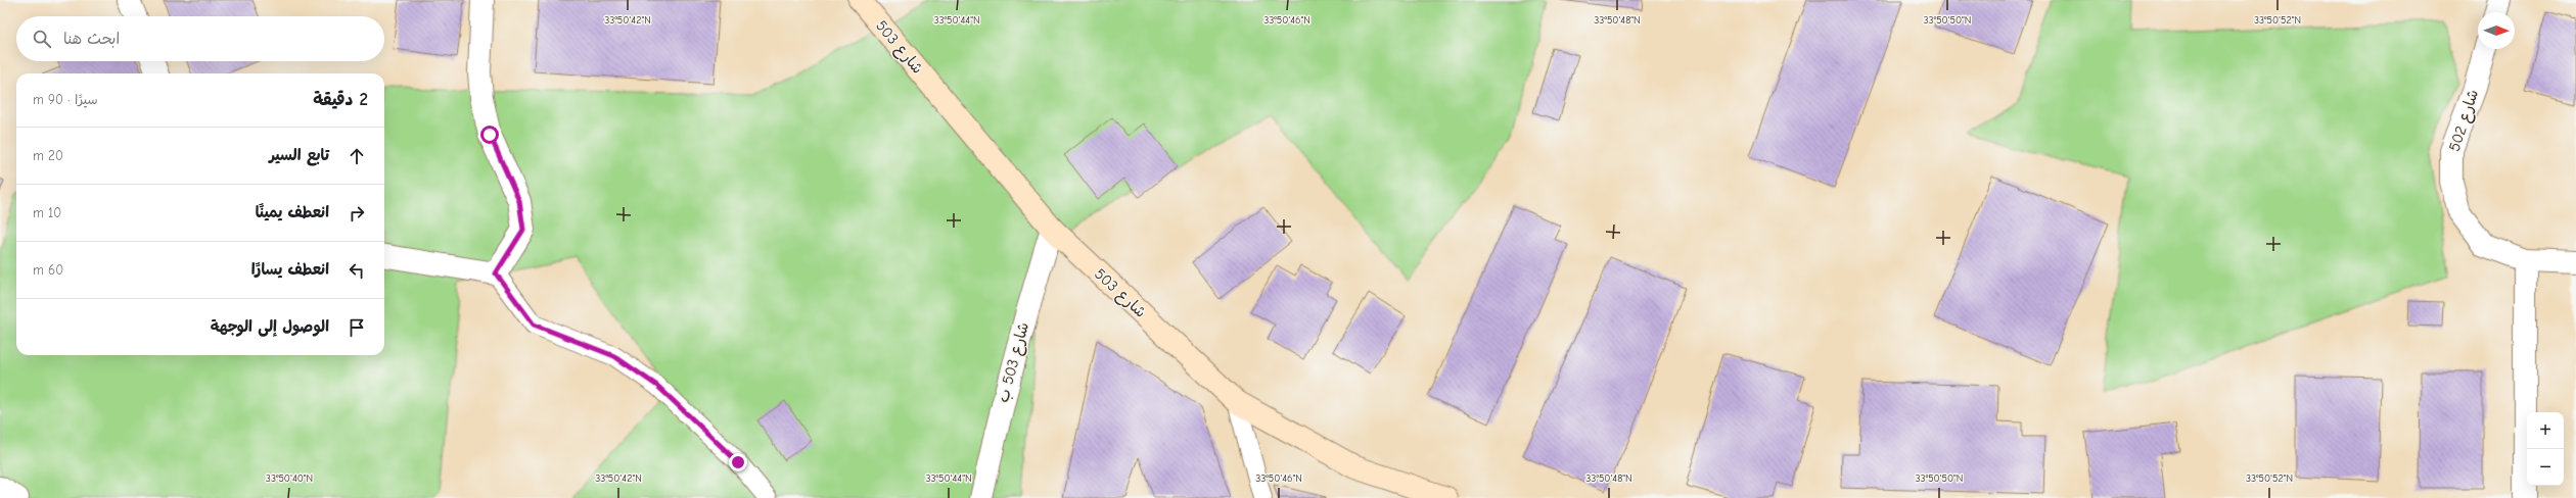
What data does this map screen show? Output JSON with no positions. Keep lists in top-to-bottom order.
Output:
{
  "streets": {
    "street": ["شارع 503", "شارع 502", "شارع 503 ب"]
  },
  "crossings": [
    ["شارع 503", "شارع 503 ب"]
  ],
  "north": "right",
  "page": {
    "search": "ابحث هنا",
    "heading": ["2 دقيقة", "سيرًا · 90 m"],
    "list": [
      ["تابع السير", "20 m"],
      ["انعطف يمينًا", "10 m"],
      ["انعطف يسارًا", "60 m"],
      "الوصول إلى الوجهة"
    ],
    "map_buttons": ["+", "−"]
  },
  "coordinates": [
    "33°50'42\"N",
    "33°50'44\"N",
    "33°50'46\"N",
    "33°50'48\"N",
    "33°50'50\"N",
    "33°50'52\"N",
    "33°50'40\"N"
  ]
}
